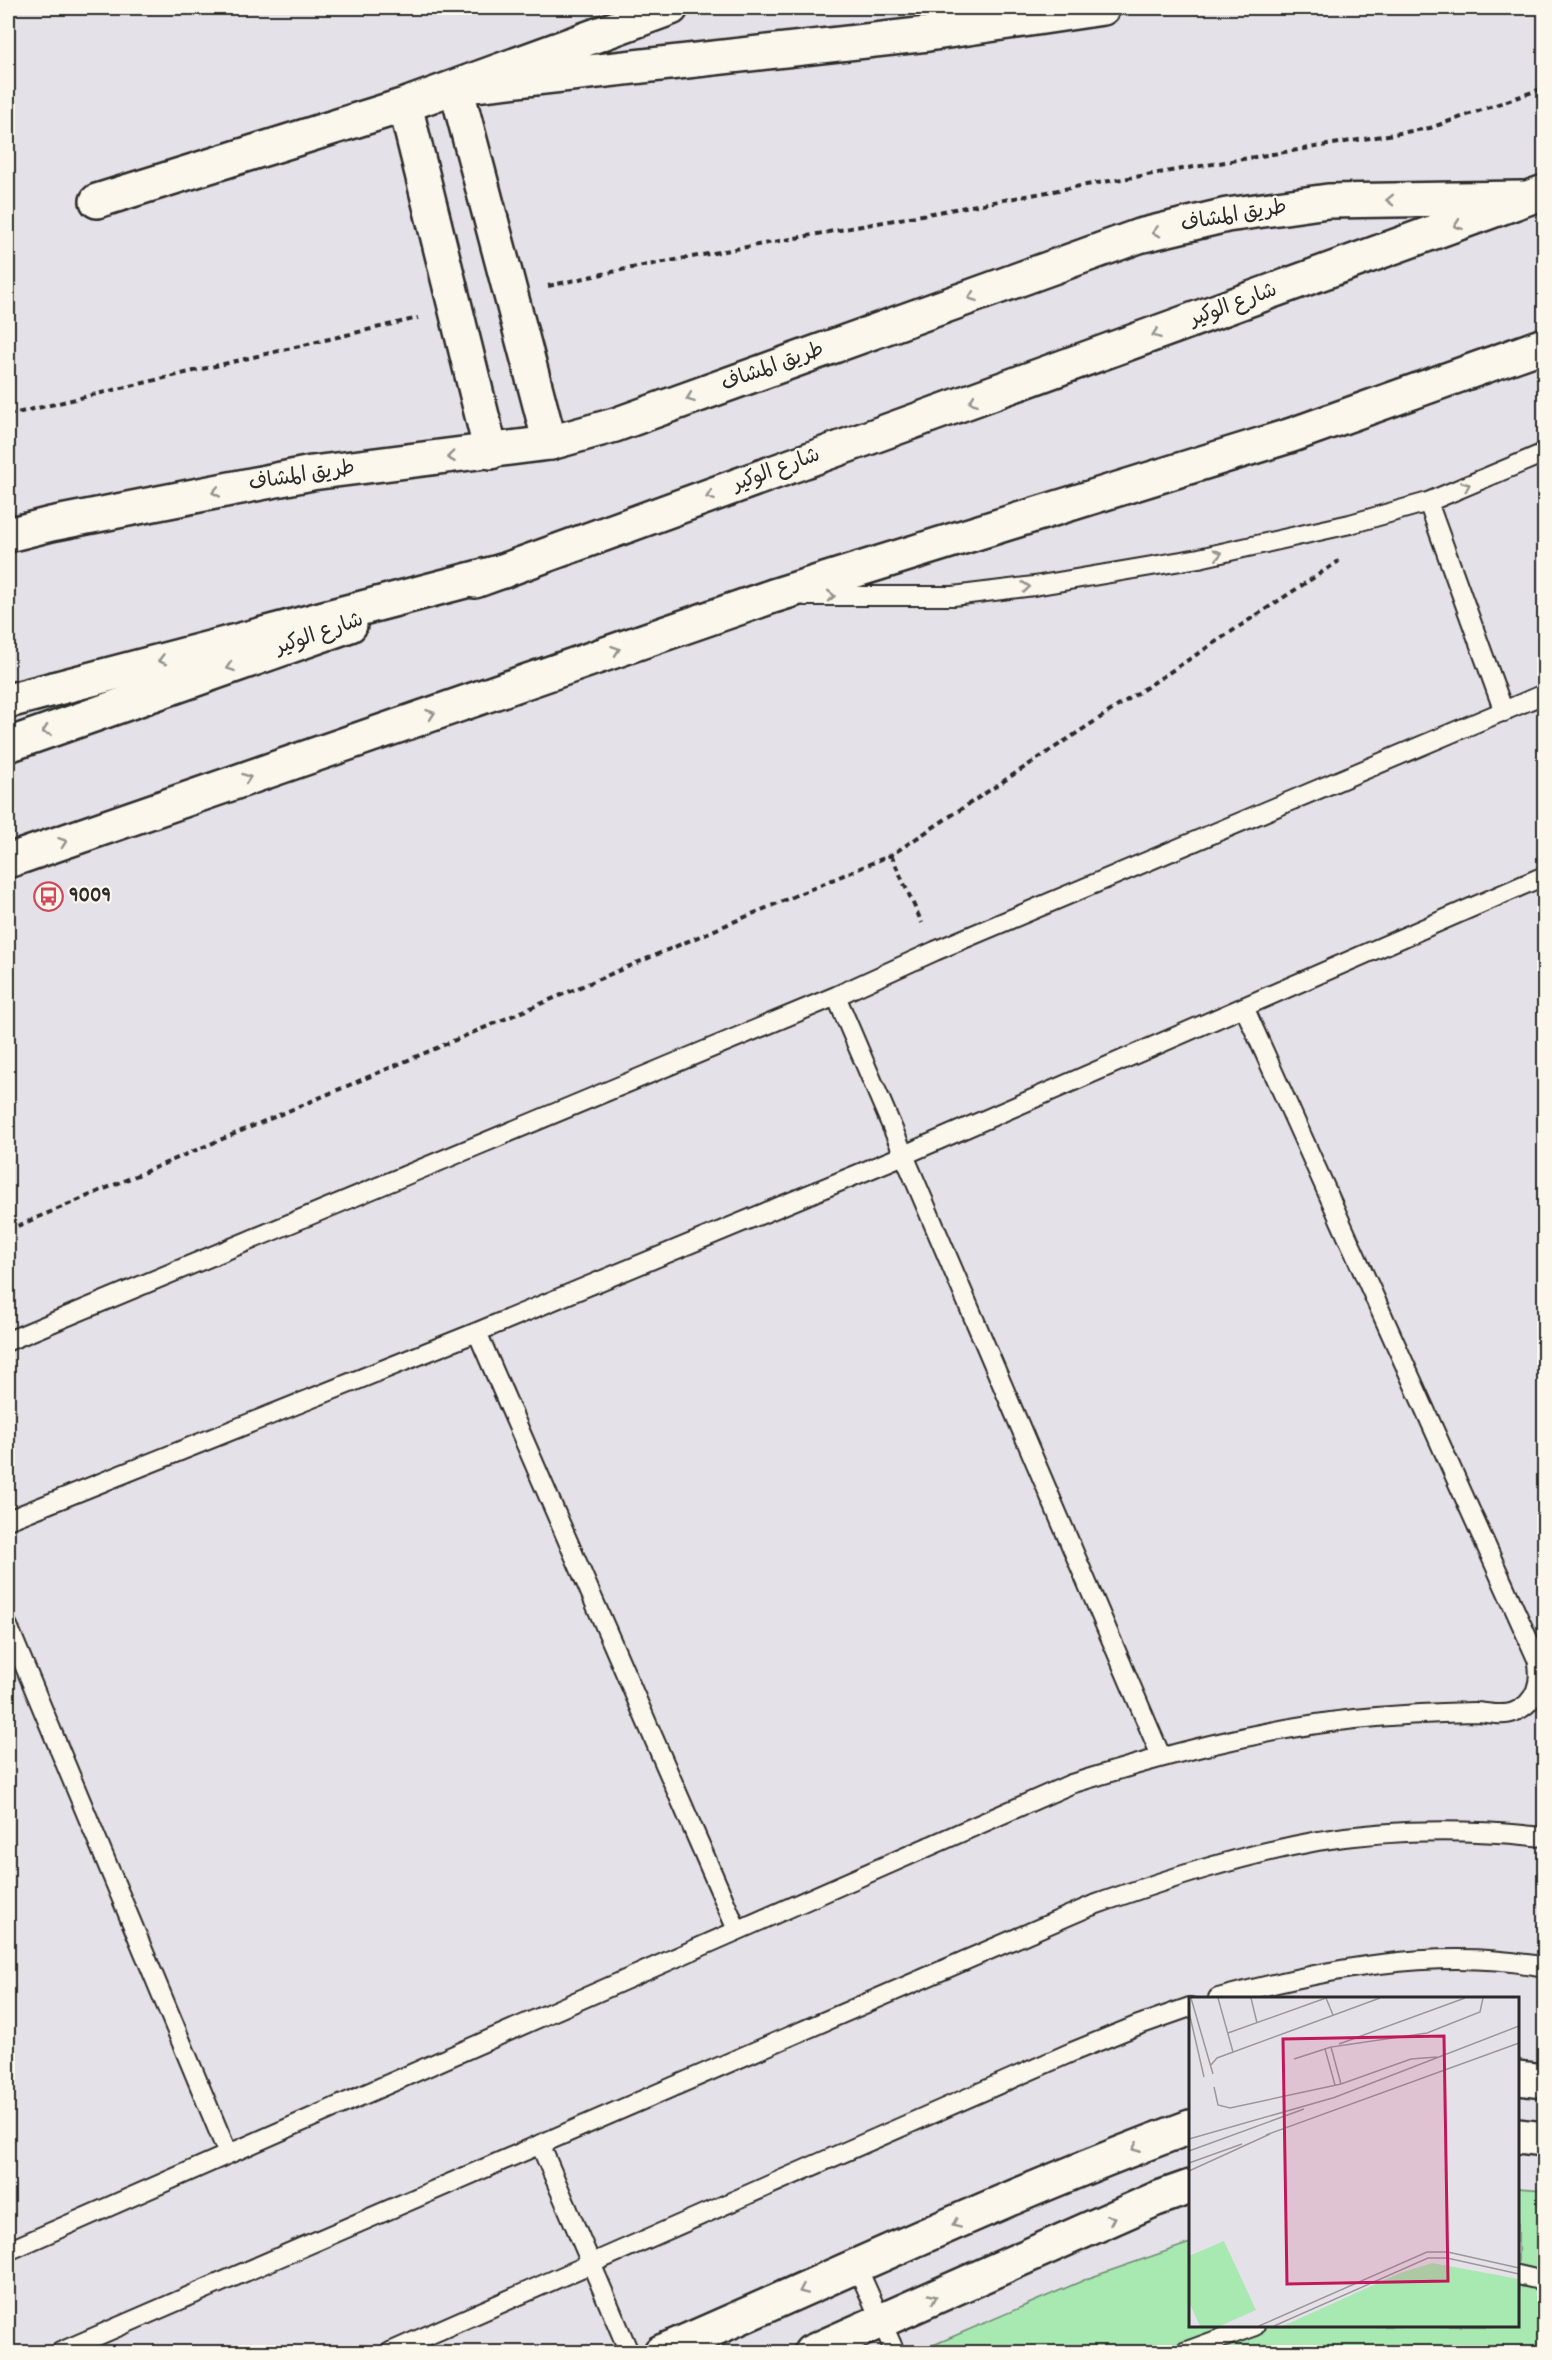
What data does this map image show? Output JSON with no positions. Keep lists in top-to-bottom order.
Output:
{
  "streets": {
    "main road": ["طريق المشاف", "شارع الوكير"]
  },
  "crossings": [
    ["طريق المشاف", "شارع الوكير"]
  ],
  "places": {
    "bus stop": ["9009"]
  }
}
